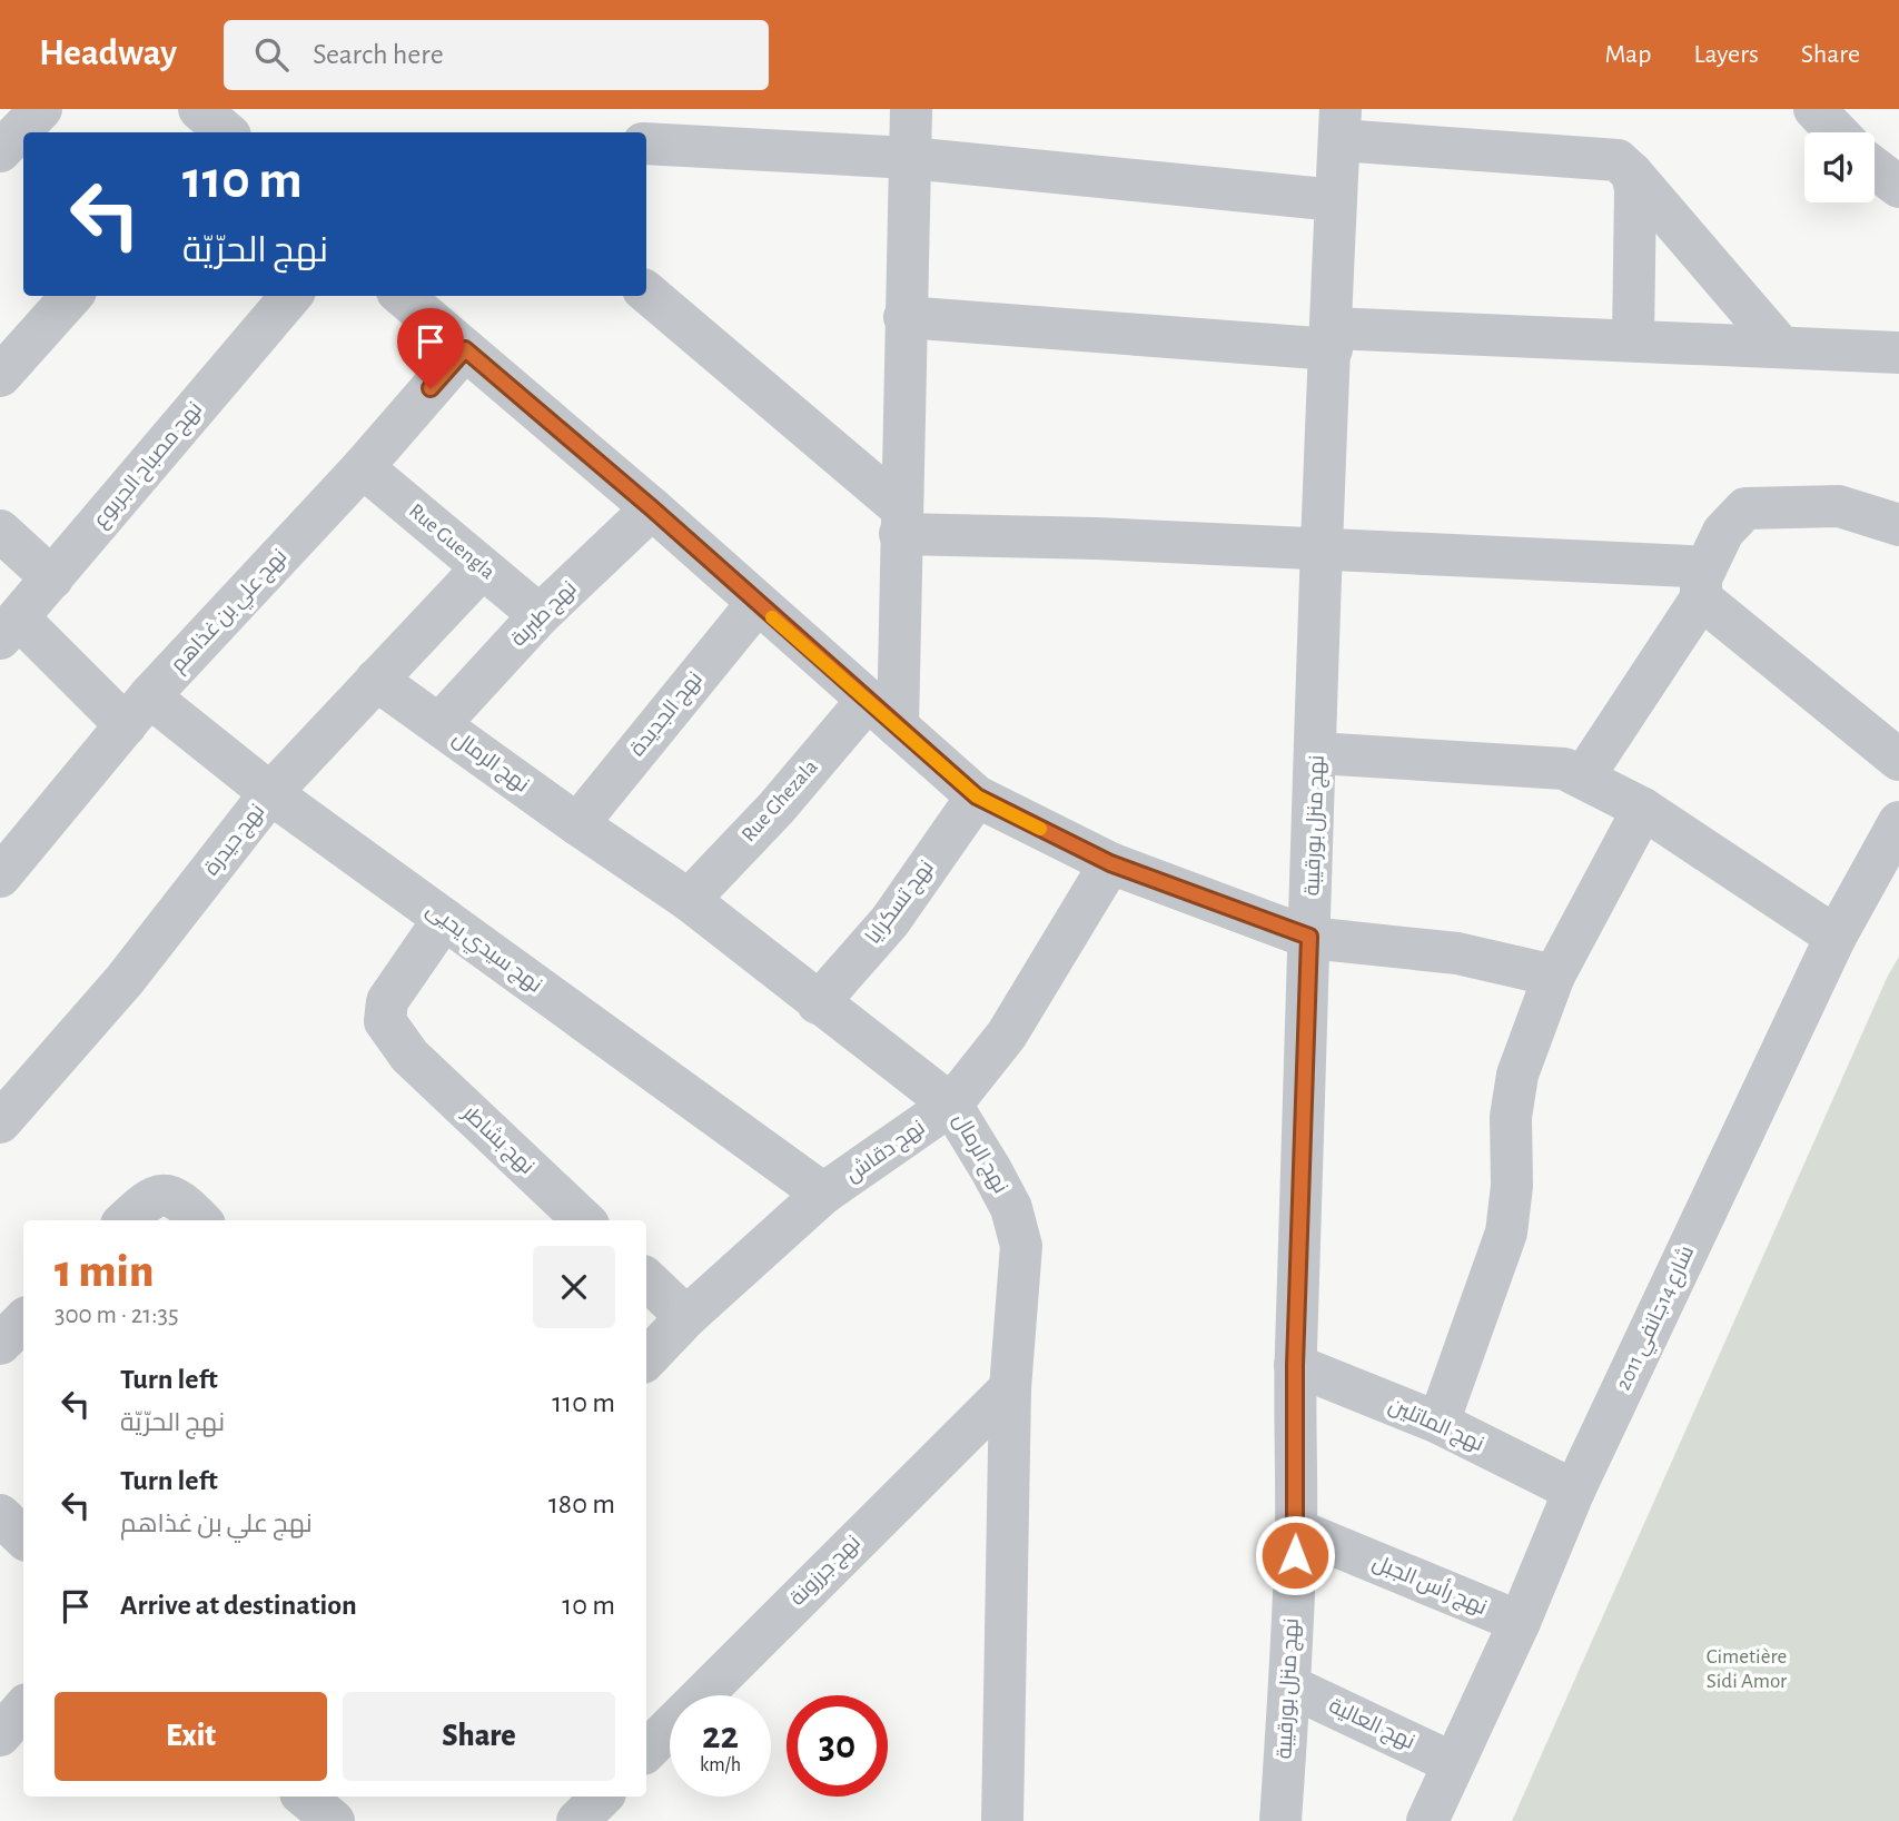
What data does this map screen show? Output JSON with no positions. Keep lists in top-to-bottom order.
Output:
{
  "streets": {
    "street": [
      "نهج مصباح الجربوع",
      "Rue Guengla",
      "نهج علي بن غذاهم",
      "نهج طبربة",
      "نهج الجديدة",
      "نهج الرمال",
      "Rue Ghezala",
      "نهج منزل بورقيبة",
      "نهج حيدرة",
      "نهج تسكرايا",
      "نهج سيدي يحيى",
      "نهج بشاطر",
      "نهج دقاش",
      "شارع 14جانفي 2011",
      "نهج الماتلين",
      "نهج جرزونة",
      "نهج رأس الجبل",
      "نهج العالية"
    ]
  },
  "crossings": [
    ["نهج مصباح الجربوع", "نهج سيدي يحيى"],
    ["Rue Guengla", "نهج علي بن غذاهم"],
    ["Rue Guengla", "نهج طبربة"],
    ["Rue Guengla", "نهج حيدرة"],
    ["نهج علي بن غذاهم", "نهج سيدي يحيى"],
    ["نهج طبربة", "نهج الرمال"],
    ["نهج الجديدة", "نهج الرمال"],
    ["نهج الرمال", "Rue Ghezala"],
    ["نهج الرمال", "نهج حيدرة"],
    ["نهج الرمال", "نهج تسكرايا"],
    ["نهج الرمال", "نهج دقاش"],
    ["نهج الرمال", "نهج جرزونة"],
    ["نهج منزل بورقيبة", "نهج الماتلين"],
    ["نهج منزل بورقيبة", "نهج رأس الجبل"],
    ["نهج منزل بورقيبة", "نهج العالية"],
    ["نهج حيدرة", "نهج سيدي يحيى"],
    ["نهج سيدي يحيى", "نهج بشاطر"],
    ["نهج سيدي يحيى", "نهج دقاش"],
    ["شارع 14جانفي 2011", "نهج الماتلين"],
    ["شارع 14جانفي 2011", "نهج رأس الجبل"],
    ["شارع 14جانفي 2011", "نهج العالية"]
  ],
  "parks": ["Cimetière Sidi Amor"],
  "page": {
    "header": "Headway",
    "search": "Search here",
    "nav": ["Map", "Layers", "Share"],
    "turn": ["110 m", "نهج الحرّيّة"],
    "heading": ["1 min", "300 m · 21:35"],
    "list": [
      {
        "name": "Turn left",
        "note": "نهج الحرّيّة",
        "value": "110 m"
      },
      {
        "name": "Turn left",
        "note": "نهج علي بن غذاهم",
        "value": "180 m"
      },
      {
        "name": "Arrive at destination",
        "value": "10 m"
      }
    ],
    "buttons": ["Exit", "Share"],
    "speed": "22 km/h",
    "limit": "30"
  }
}
